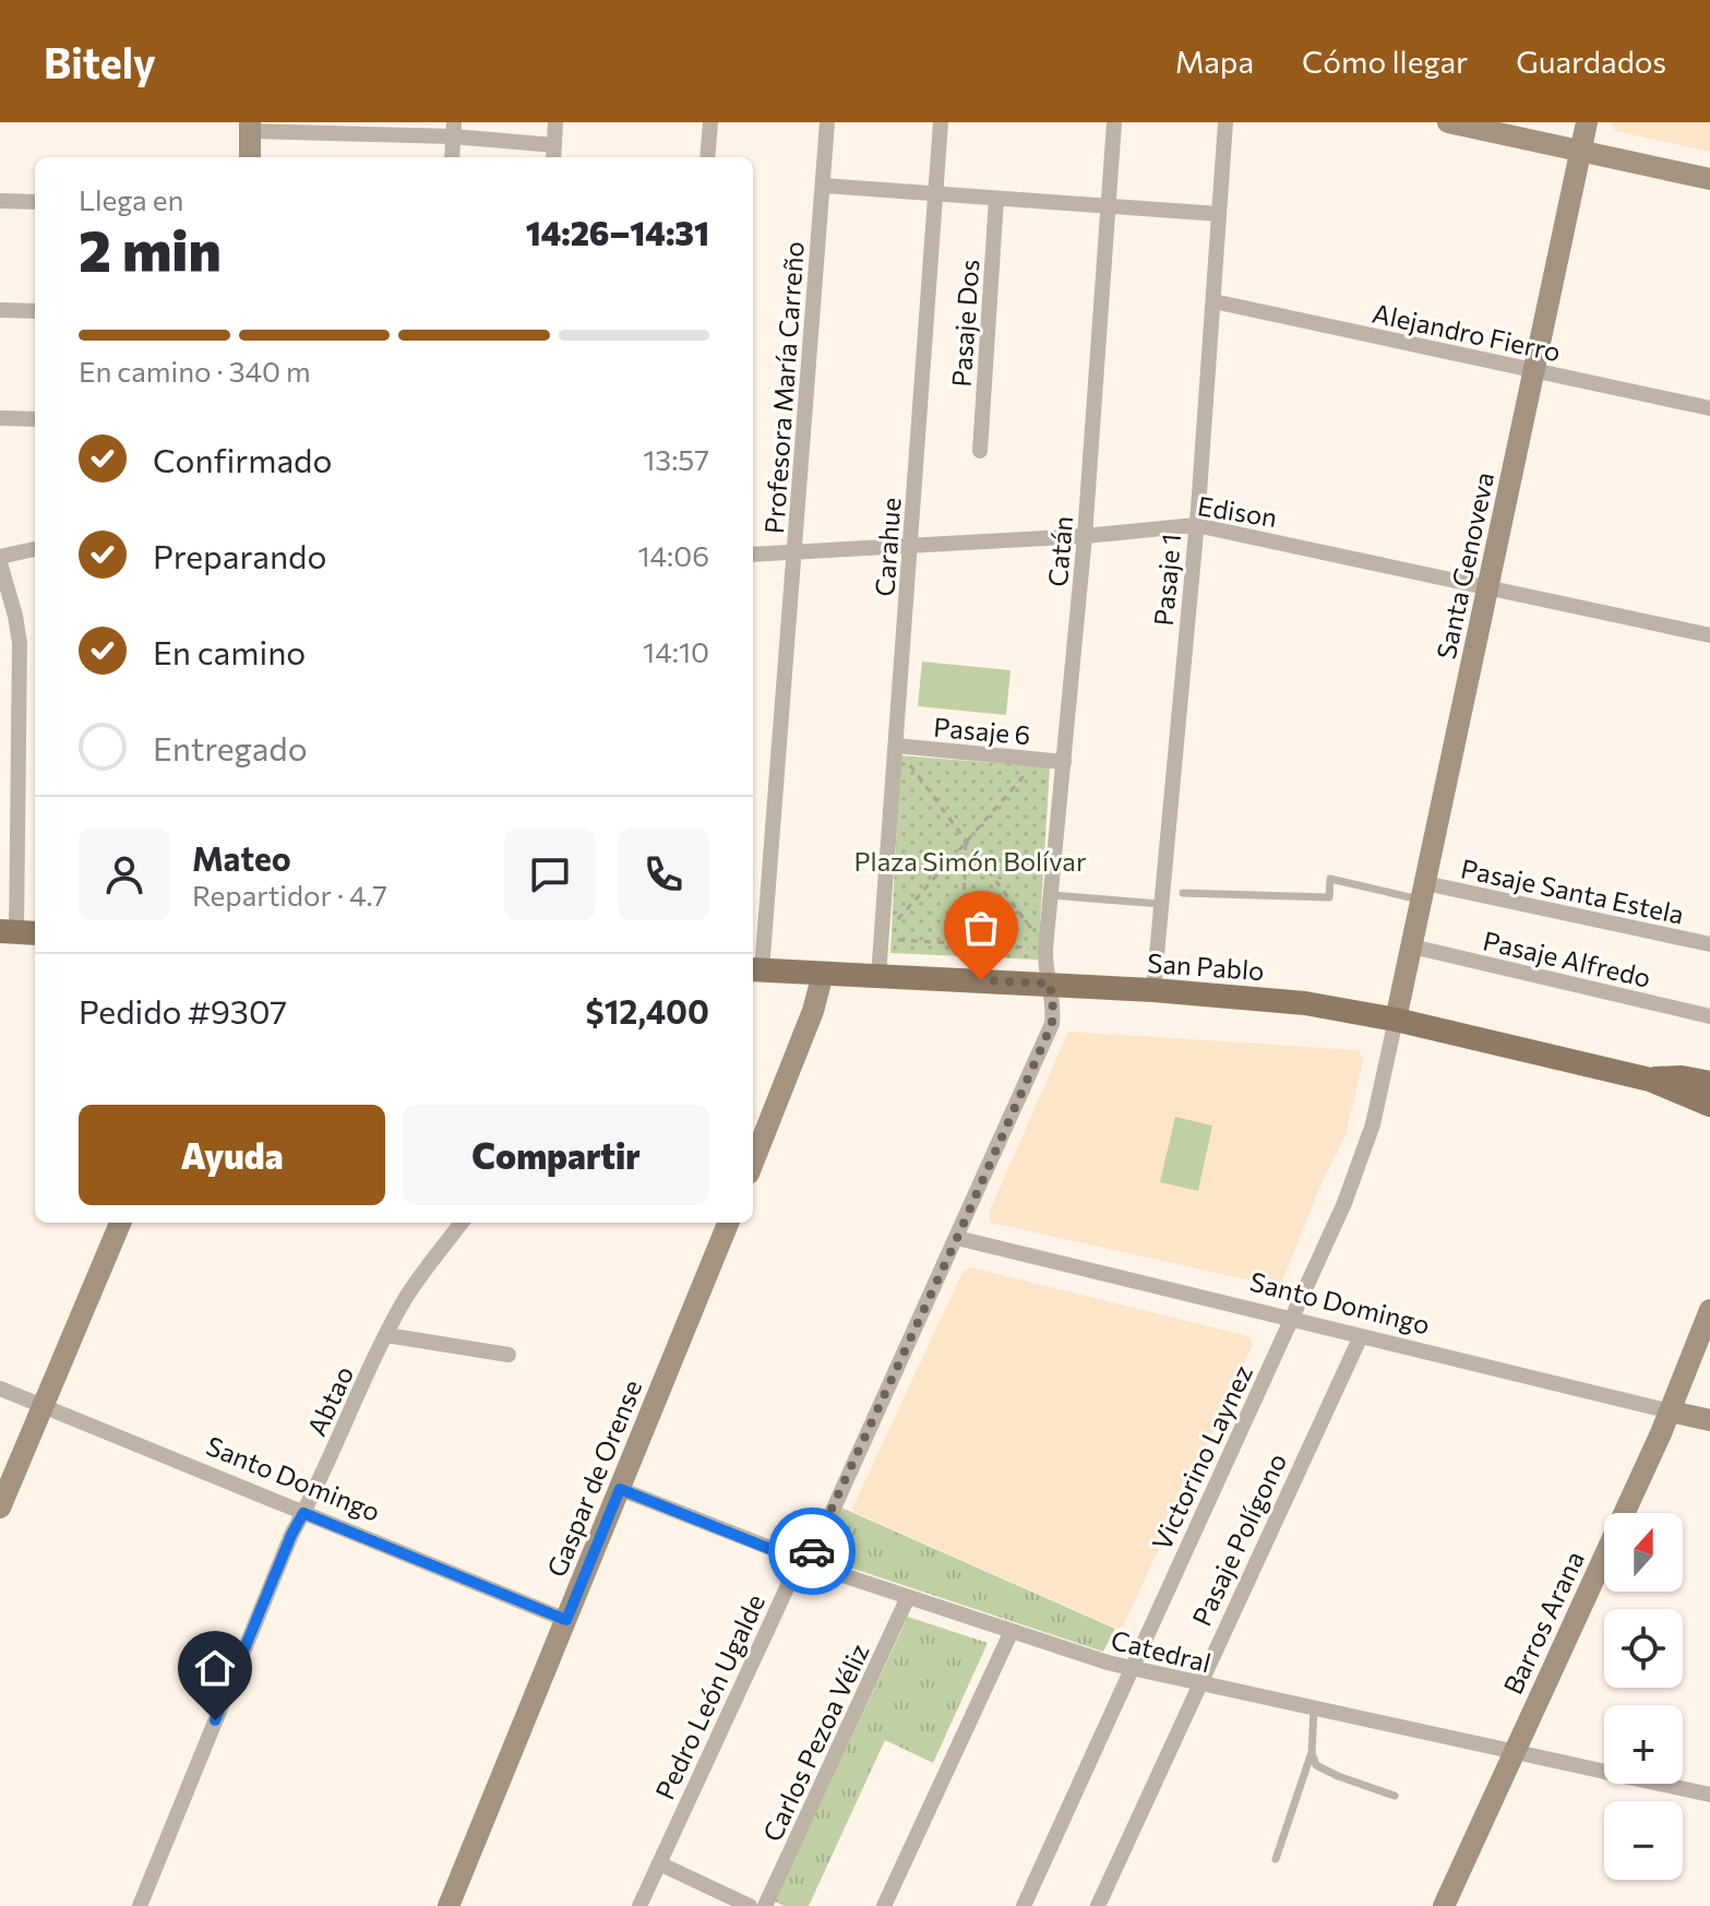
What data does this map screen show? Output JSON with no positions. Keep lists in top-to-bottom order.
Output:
{
  "streets": {
    "main road": ["San Pablo"],
    "street": [
      "Pasaje Dos",
      "Alejandro Fierro",
      "Profesora María Carreño",
      "Edison",
      "Carahue",
      "Catán",
      "Santa Genoveva",
      "Pasaje 1",
      "Pasaje 6",
      "Pasaje Santa Estela",
      "Pasaje Alfredo",
      "Santo Domingo",
      "Abtao",
      "Victorino Laynez",
      "Gaspar de Orense",
      "Pasaje Polígono",
      "Barros Arana",
      "Catedral",
      "Pedro León Ugalde",
      "Carlos Pezoa Véliz"
    ]
  },
  "crossings": [
    ["Alejandro Fierro", "Santa Genoveva"],
    ["Alejandro Fierro", "Pasaje 1"],
    ["Profesora María Carreño", "Edison"],
    ["Profesora María Carreño", "San Pablo"],
    ["Edison", "Carahue"],
    ["Edison", "Catán"],
    ["Edison", "Santa Genoveva"],
    ["Edison", "Pasaje 1"],
    ["Carahue", "Pasaje 6"],
    ["Carahue", "San Pablo"],
    ["Catán", "Pasaje 6"],
    ["Catán", "San Pablo"],
    ["Catán", "Pedro León Ugalde"],
    ["Santa Genoveva", "Pasaje Santa Estela"],
    ["Santa Genoveva", "Pasaje Alfredo"],
    ["Santa Genoveva", "San Pablo"],
    ["Santa Genoveva", "Victorino Laynez"],
    ["Pasaje 1", "San Pablo"],
    ["San Pablo", "Victorino Laynez"],
    ["San Pablo", "Pedro León Ugalde"],
    ["Santo Domingo", "Abtao"],
    ["Santo Domingo", "Victorino Laynez"],
    ["Santo Domingo", "Gaspar de Orense"],
    ["Santo Domingo", "Pasaje Polígono"],
    ["Santo Domingo", "Barros Arana"],
    ["Santo Domingo", "Pedro León Ugalde"],
    ["Victorino Laynez", "Catedral"],
    ["Gaspar de Orense", "Catedral"],
    ["Pasaje Polígono", "Catedral"],
    ["Barros Arana", "Catedral"],
    ["Catedral", "Pedro León Ugalde"],
    ["Catedral", "Carlos Pezoa Véliz"]
  ],
  "parks": ["Plaza Simón Bolívar"],
  "north": "top",
  "page": {
    "header": "Bitely",
    "nav": ["Mapa", "Cómo llegar", "Guardados"],
    "heading": ["2 min", "Llega en", "14:26–14:31"],
    "panel": [
      "Mateo",
      "Repartidor · 4.7",
      "Pedido #9307",
      "$12,400"
    ],
    "bar": "En camino · 340 m",
    "list": [
      ["Confirmado", "13:57"],
      ["Preparando", "14:06"],
      ["En camino", "14:10"],
      "Entregado"
    ],
    "buttons": ["Ayuda", "Compartir"],
    "map_buttons": ["+", "−"]
  }
}
